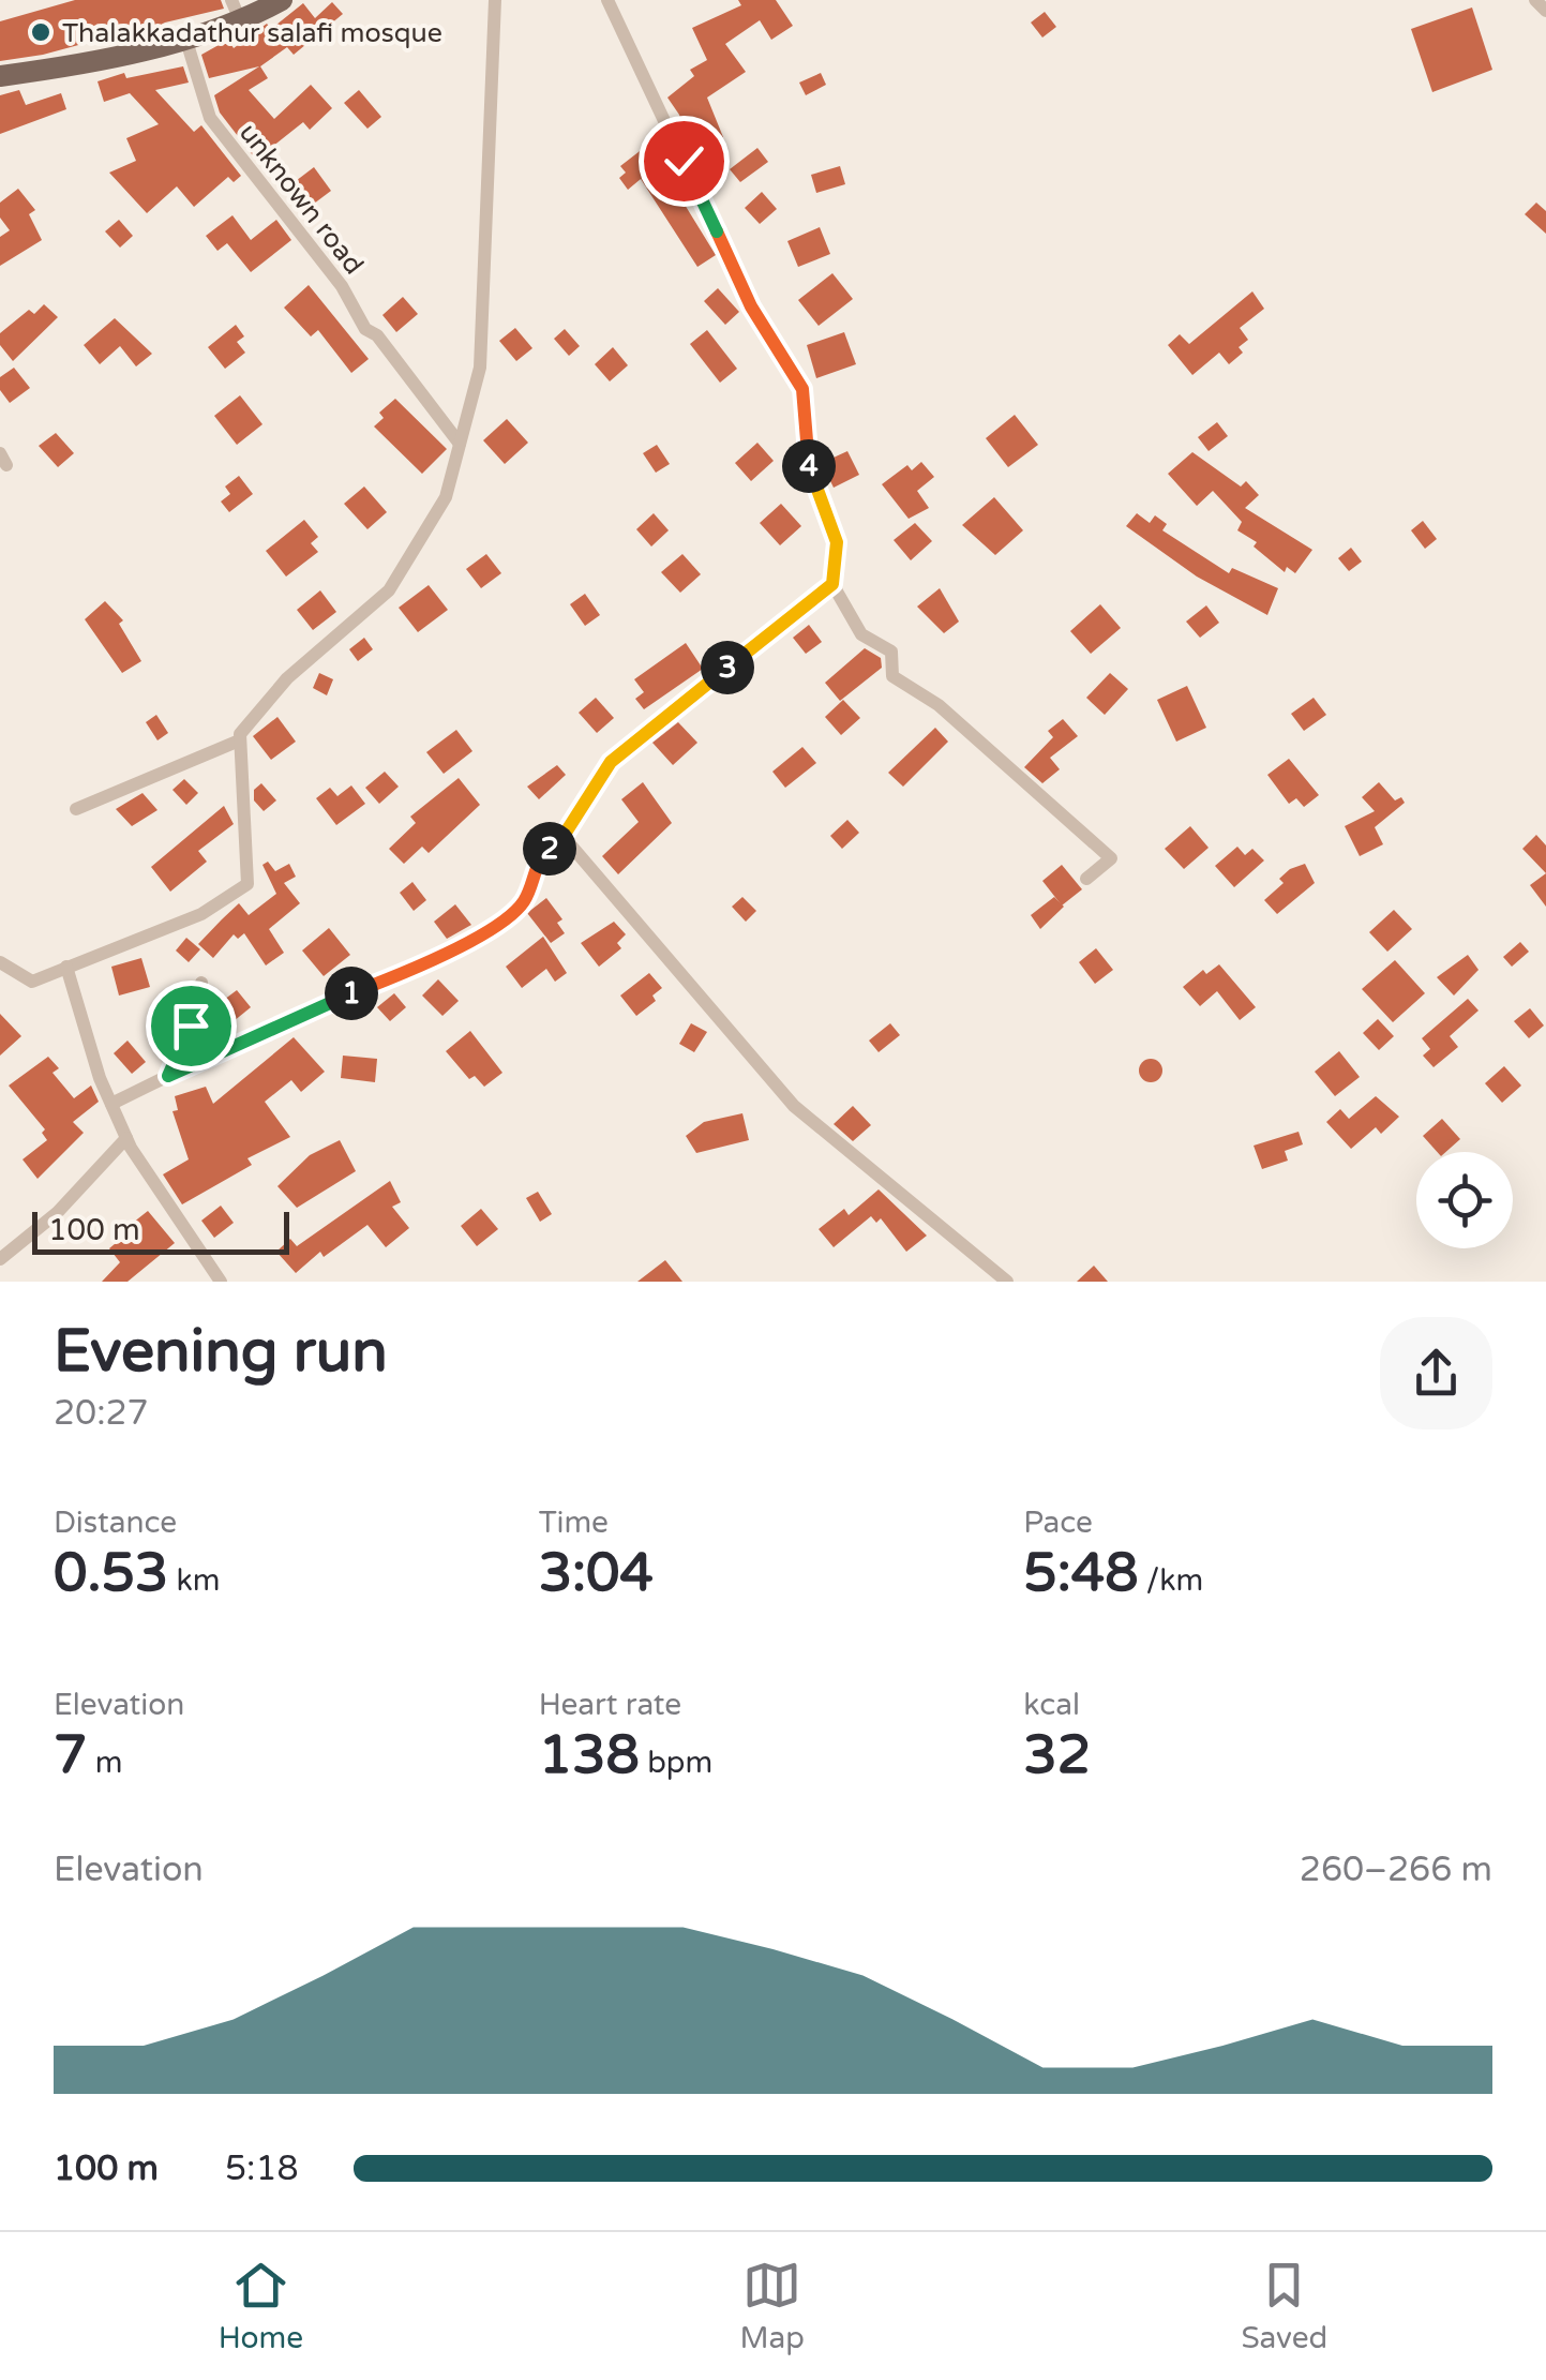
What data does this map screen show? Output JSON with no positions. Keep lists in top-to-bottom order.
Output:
{
  "streets": {
    "street": ["unknown road"]
  },
  "places": ["Thalakkadathur salafi mosque"],
  "scale_bar": "100 m",
  "page": {
    "pins": [
      "4",
      "3",
      "2",
      "1"
    ],
    "scale": "100 m",
    "heading": ["Evening run", "20:27"],
    "stats": [
      ["Distance", "0.53 km"],
      ["Time", "3:04"],
      ["Pace", "5:48 /km"],
      ["Elevation", "7 m"],
      ["Heart rate", "138 bpm"],
      ["kcal", "32"]
    ],
    "chart": ["Elevation", "260–266 m"],
    "list": [
      {
        "name": "100 m",
        "note": "5:18"
      }
    ],
    "tabs": ["Home", "Map", "Saved"]
  }
}
